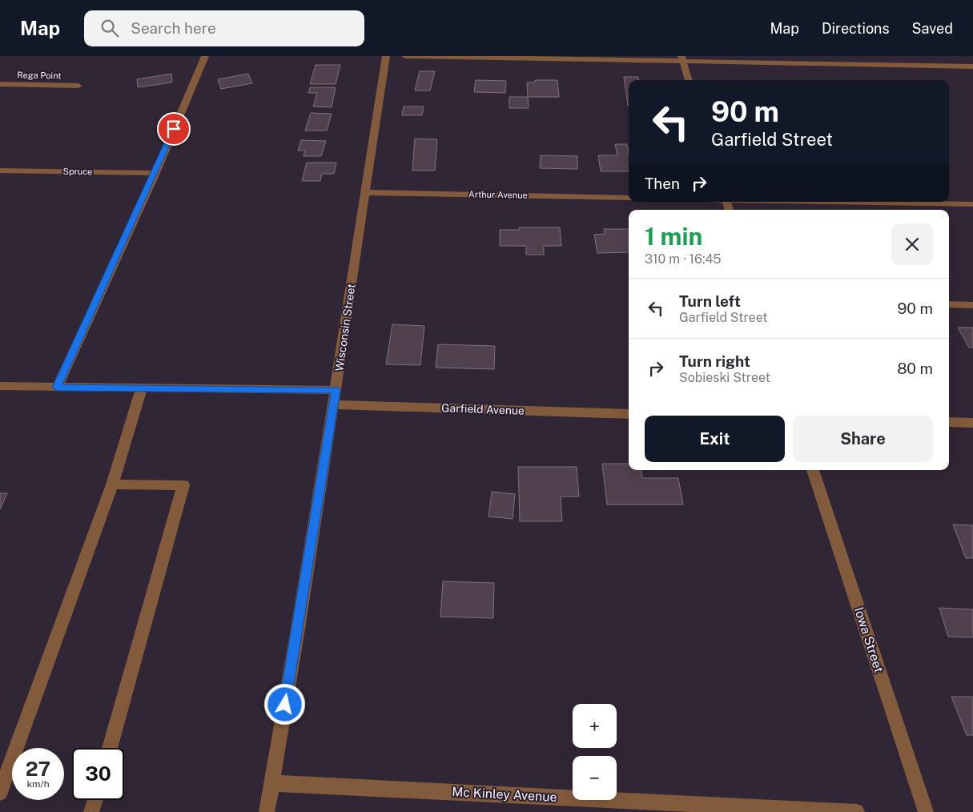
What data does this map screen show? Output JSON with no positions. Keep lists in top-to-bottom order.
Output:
{
  "streets": {
    "street": [
      "Rega Point",
      "Spruce",
      "Arthur Avenue",
      "Wisconsin Street",
      "Garfield Avenue",
      "Iowa Street",
      "Mc Kinley Avenue"
    ]
  },
  "crossings": [
    ["Arthur Avenue", "Wisconsin Street"],
    ["Wisconsin Street", "Garfield Avenue"],
    ["Wisconsin Street", "Mc Kinley Avenue"]
  ],
  "page": {
    "header": "Map",
    "search": "Search here",
    "nav": ["Map", "Directions", "Saved"],
    "turn": ["90 m", "Garfield Street"],
    "then": "Then",
    "heading": ["1 min", "310 m · 16:45"],
    "list": [
      {
        "name": "Turn left",
        "note": "Garfield Street",
        "value": "90 m"
      },
      {
        "name": "Turn right",
        "note": "Sobieski Street",
        "value": "80 m"
      }
    ],
    "buttons": ["Exit", "Share"],
    "map_buttons": ["+", "−"],
    "speed": "27 km/h",
    "limit": "30"
  }
}
